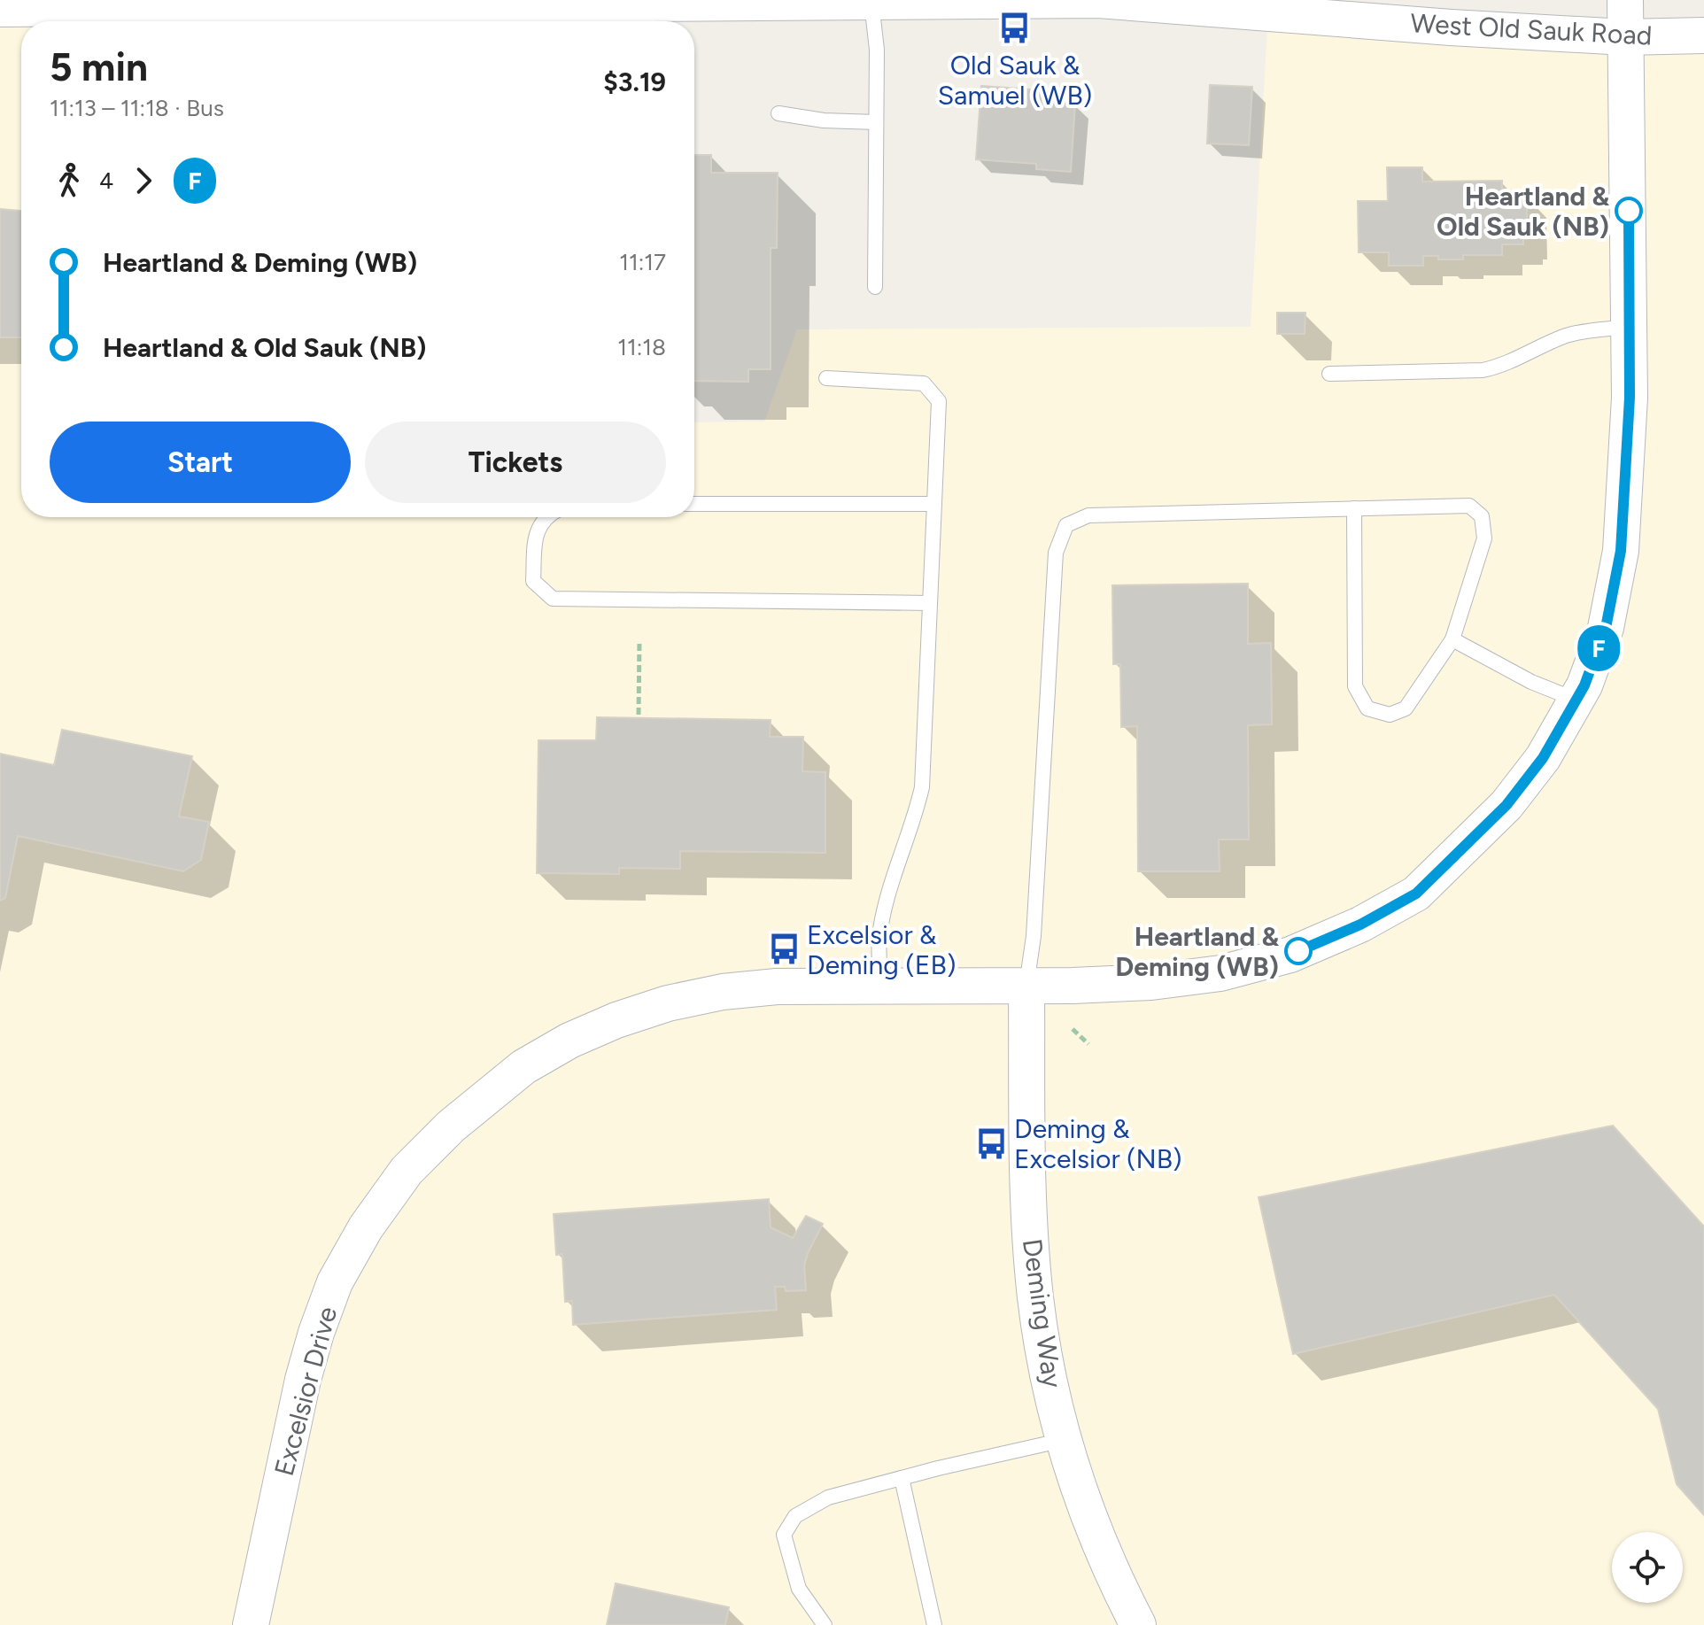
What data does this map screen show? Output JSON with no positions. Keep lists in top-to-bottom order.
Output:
{
  "streets": {
    "street": ["West Old Sauk Road", "Deming Way", "Excelsior Drive"]
  },
  "crossings": [
    ["West Old Sauk Road", "Excelsior Drive"],
    ["Deming Way", "Excelsior Drive"]
  ],
  "places": {
    "bus stop": ["Old Sauk & Samuel (WB)", "Excelsior & Deming (EB)", "Deming & Excelsior (NB)"],
    "other": ["Heartland & Old Sauk (NB)", "Heartland & Deming (WB)"]
  },
  "lines": ["bus line F"],
  "page": {
    "on_map": "F",
    "heading": ["5 min", "11:13 – 11:18 · Bus", "$3.19"],
    "legs": ["4", "F"],
    "list": [
      {
        "name": "Heartland & Deming (WB)",
        "value": "11:17"
      },
      {
        "name": "Heartland & Old Sauk (NB)",
        "value": "11:18"
      }
    ],
    "buttons": ["Start", "Tickets"]
  }
}
